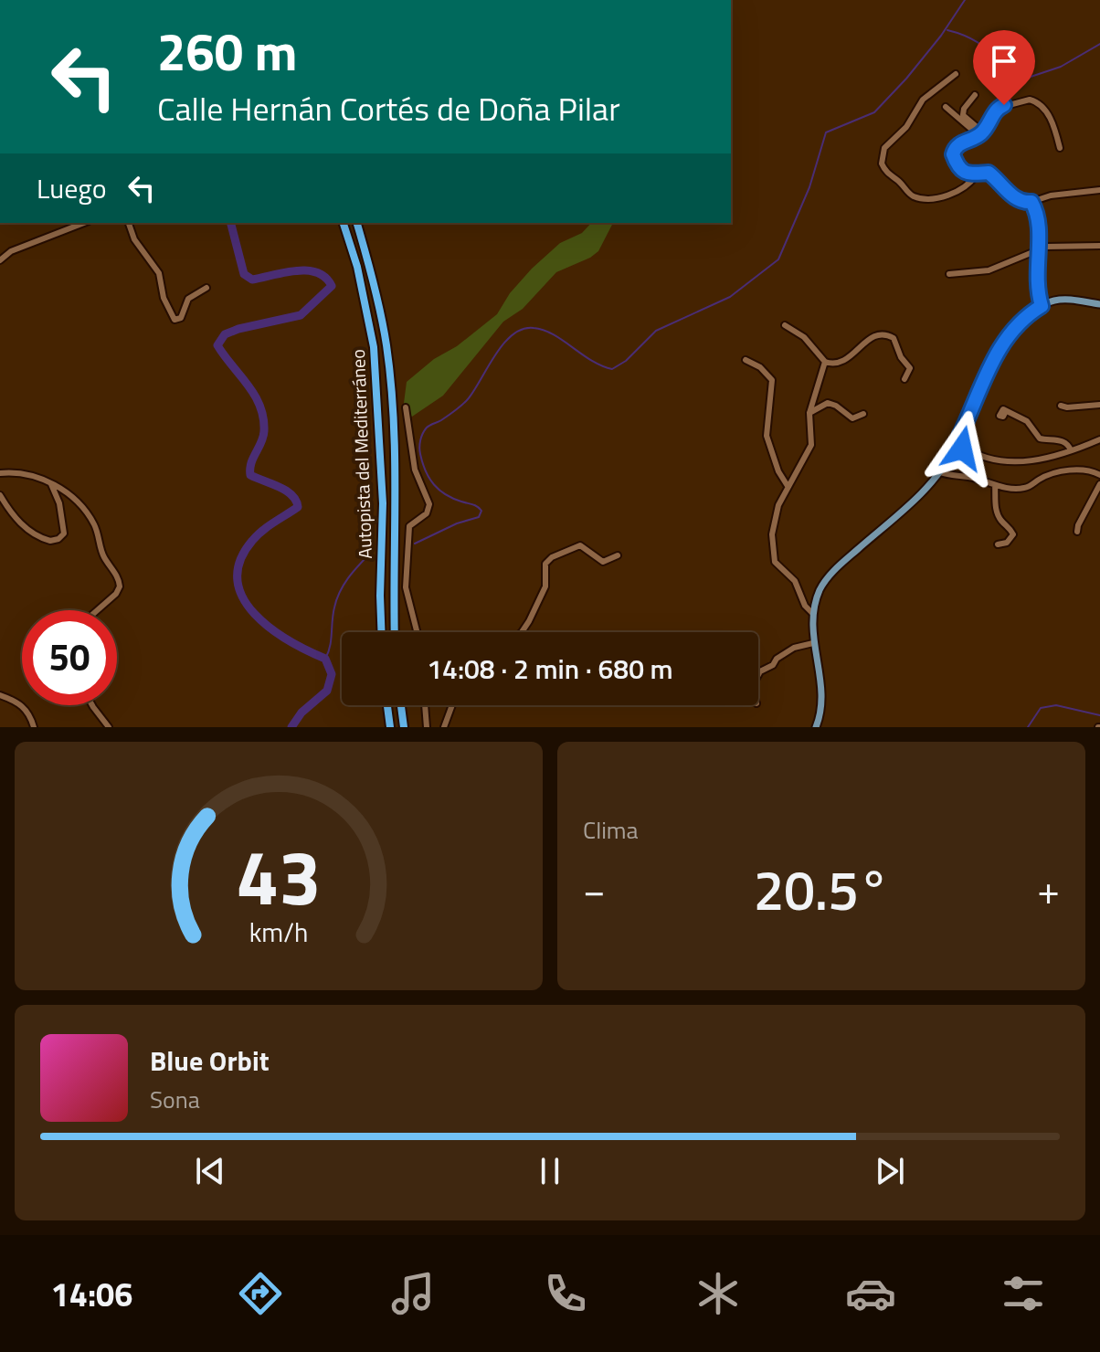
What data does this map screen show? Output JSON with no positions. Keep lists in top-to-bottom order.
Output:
{
  "streets": {
    "highway": ["Autopista del Mediterráneo"]
  },
  "page": {
    "turn": ["260 m", "Calle Hernán Cortés de Doña Pilar"],
    "then": "Luego",
    "limit": "50",
    "trip": "14:08 · 2 min · 680 m",
    "tile": "Clima",
    "heat": ["−", "20.5°", "+"],
    "song": ["Blue Orbit", "Sona"],
    "tabs": "14:06",
    "gauge": ["43", "km/h"]
  }
}
